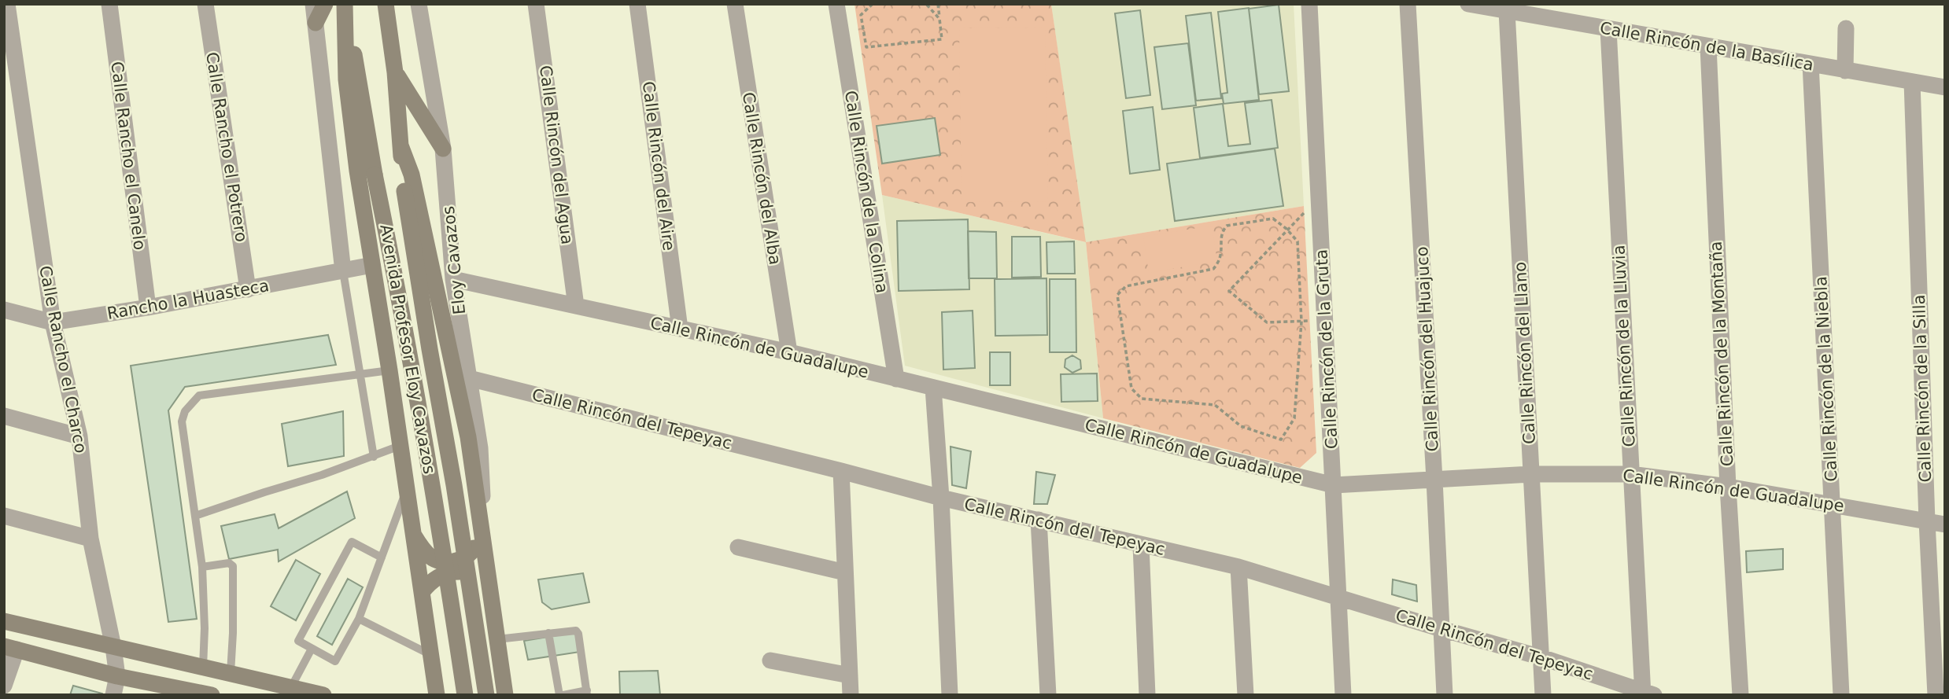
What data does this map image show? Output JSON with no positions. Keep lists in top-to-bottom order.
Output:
{
  "streets": {
    "main road": ["Avenida Profesor Eloy Cavazos"],
    "street": [
      "Calle Rincón de la Basílica",
      "Calle Rancho el Potrero",
      "Calle Rincón del Agua",
      "Calle Rancho el Canelo",
      "Calle Rincón del Aire",
      "Calle Rincón del Alba",
      "Calle Rincón de la Colina",
      "Eloy Cavazos",
      "Rancho la Huasteca",
      "Calle Rincón de la Lluvia",
      "Calle Rincón de Guadalupe",
      "Calle Rincón de la Gruta",
      "Calle Rincón del Huajuco",
      "Calle Rincón del Llano",
      "Calle Rincón de la Montaña",
      "Calle Rancho el Charco",
      "Calle Rincón de la Niebla",
      "Calle Rincón de la Silla",
      "Calle Rincón del Tepeyac"
    ]
  },
  "crossings": [
    ["Calle Rincón de la Basílica", "Calle Rincón de la Lluvia"],
    ["Calle Rincón de la Basílica", "Calle Rincón del Llano"],
    ["Calle Rincón de la Basílica", "Calle Rincón de la Montaña"],
    ["Calle Rincón de la Basílica", "Calle Rincón de la Niebla"],
    ["Calle Rincón de la Basílica", "Calle Rincón de la Silla"],
    ["Calle Rancho el Potrero", "Rancho la Huasteca"],
    ["Calle Rincón del Agua", "Calle Rincón de Guadalupe"],
    ["Calle Rancho el Canelo", "Rancho la Huasteca"],
    ["Calle Rincón del Aire", "Calle Rincón de Guadalupe"],
    ["Calle Rincón del Alba", "Calle Rincón de Guadalupe"],
    ["Calle Rincón de la Colina", "Calle Rincón de Guadalupe"],
    ["Eloy Cavazos", "Calle Rincón de Guadalupe"],
    ["Eloy Cavazos", "Avenida Profesor Eloy Cavazos"],
    ["Eloy Cavazos", "Calle Rincón del Tepeyac"],
    ["Rancho la Huasteca", "Avenida Profesor Eloy Cavazos"],
    ["Rancho la Huasteca", "Calle Rancho el Charco"],
    ["Calle Rincón de la Lluvia", "Calle Rincón de Guadalupe"],
    ["Calle Rincón de la Lluvia", "Calle Rincón del Tepeyac"],
    ["Calle Rincón de Guadalupe", "Calle Rincón de la Gruta"],
    ["Calle Rincón de Guadalupe", "Calle Rincón del Huajuco"],
    ["Calle Rincón de Guadalupe", "Calle Rincón del Llano"],
    ["Calle Rincón de Guadalupe", "Calle Rincón de la Montaña"],
    ["Calle Rincón de Guadalupe", "Calle Rincón de la Niebla"],
    ["Calle Rincón de Guadalupe", "Calle Rincón de la Silla"],
    ["Calle Rincón de la Gruta", "Calle Rincón del Tepeyac"],
    ["Calle Rincón del Huajuco", "Calle Rincón del Tepeyac"],
    ["Calle Rincón del Llano", "Calle Rincón del Tepeyac"]
  ]
}
